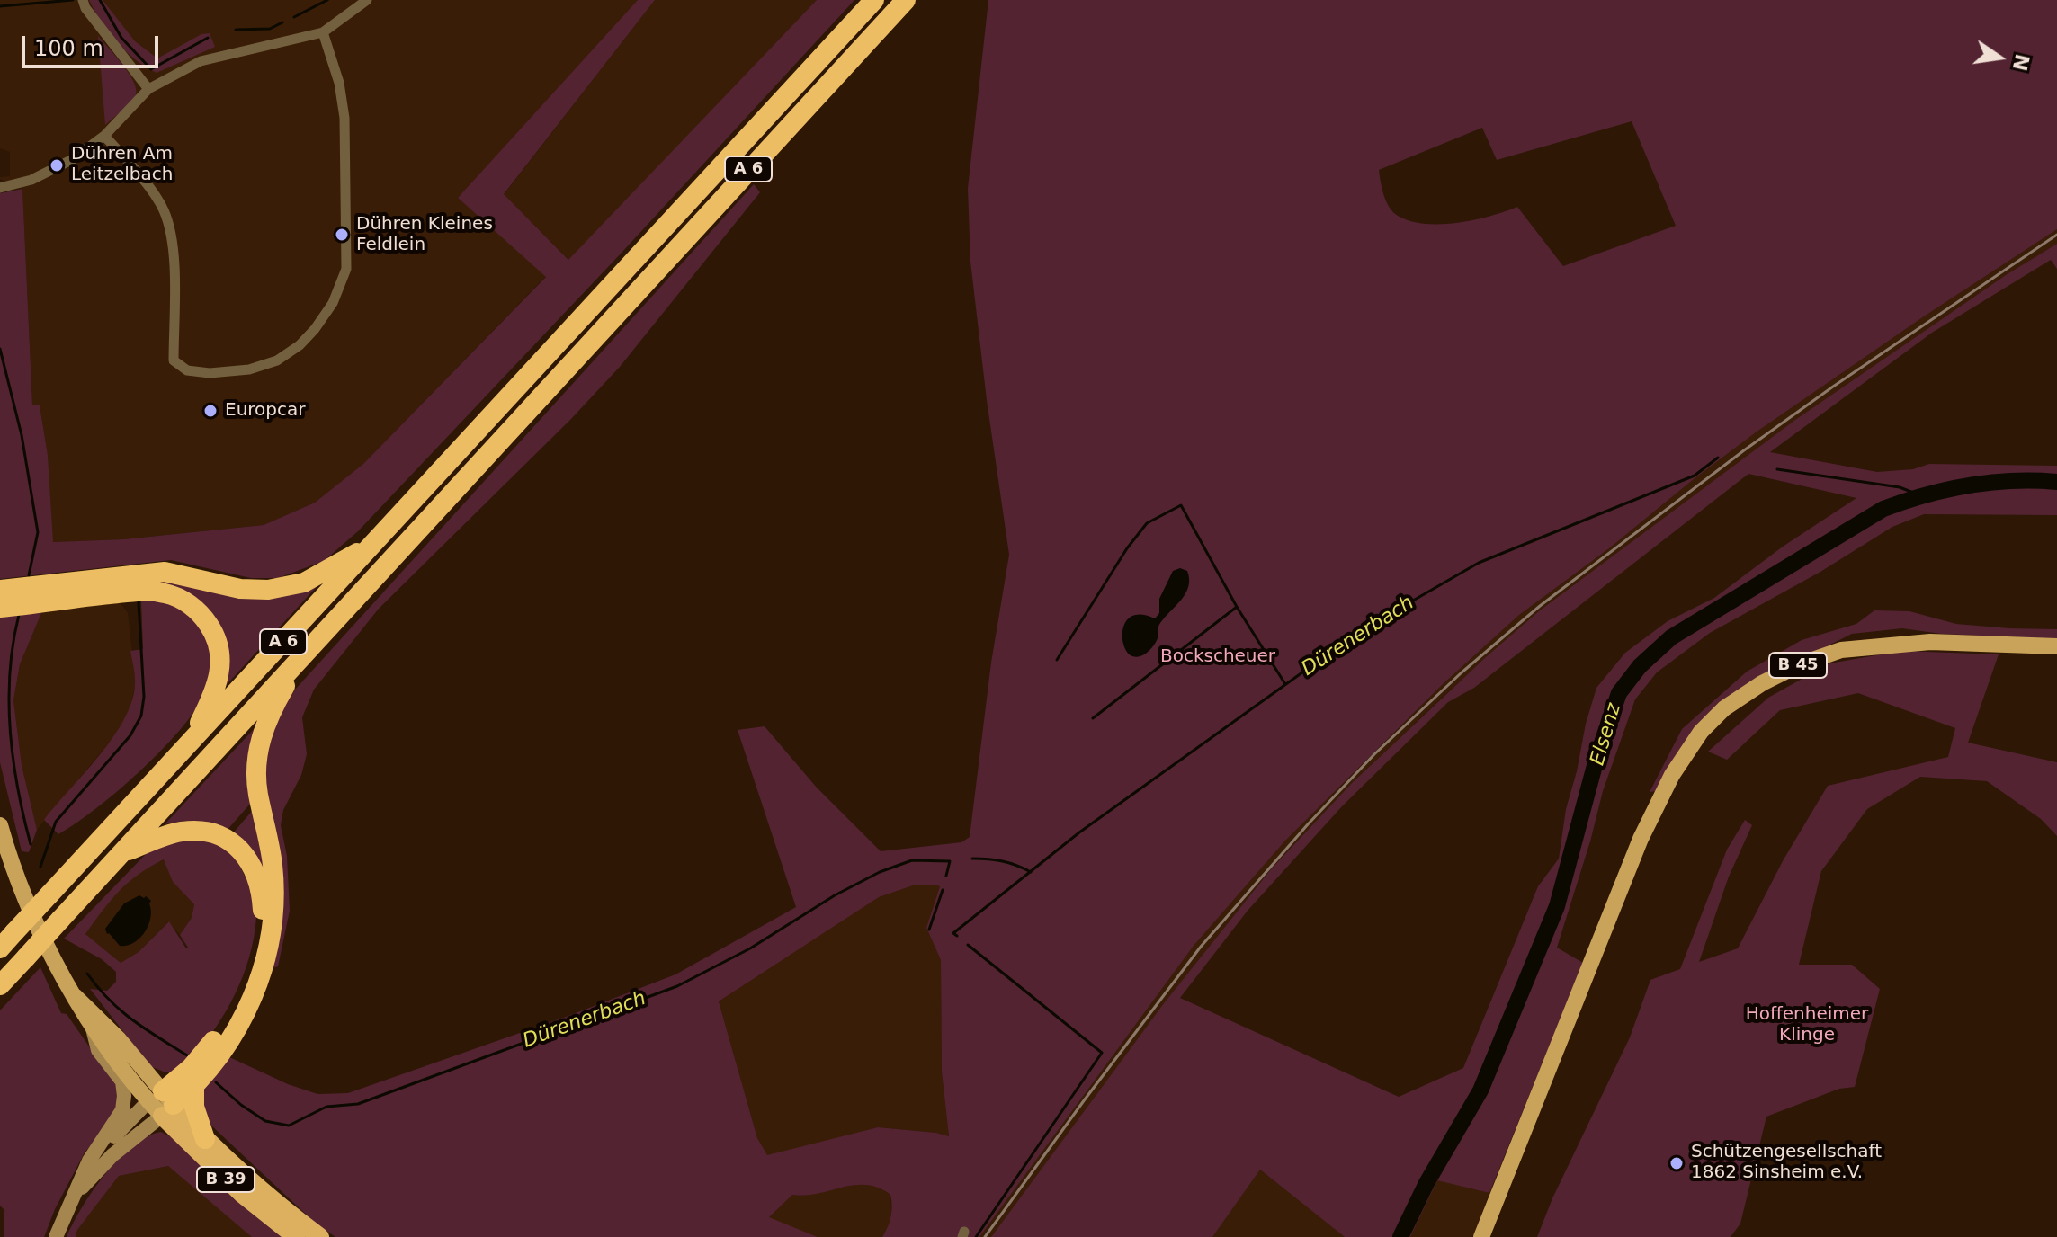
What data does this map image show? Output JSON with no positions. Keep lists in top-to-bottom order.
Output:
{
  "streets": {
    "highway": ["A 6", "B 39"],
    "main road": ["B 45"]
  },
  "water": ["Dürenerbach", "Elsenz"],
  "parks": ["Bockscheuer", "Hoffenheimer Klinge"],
  "places": [
    "Dühren Am Leitzelbach",
    "Dühren Kleines Feldlein",
    "Europcar",
    "Schützengesellschaft 1862 Sinsheim e.V."
  ],
  "scale_bar": "100 m",
  "north": "right"
}
